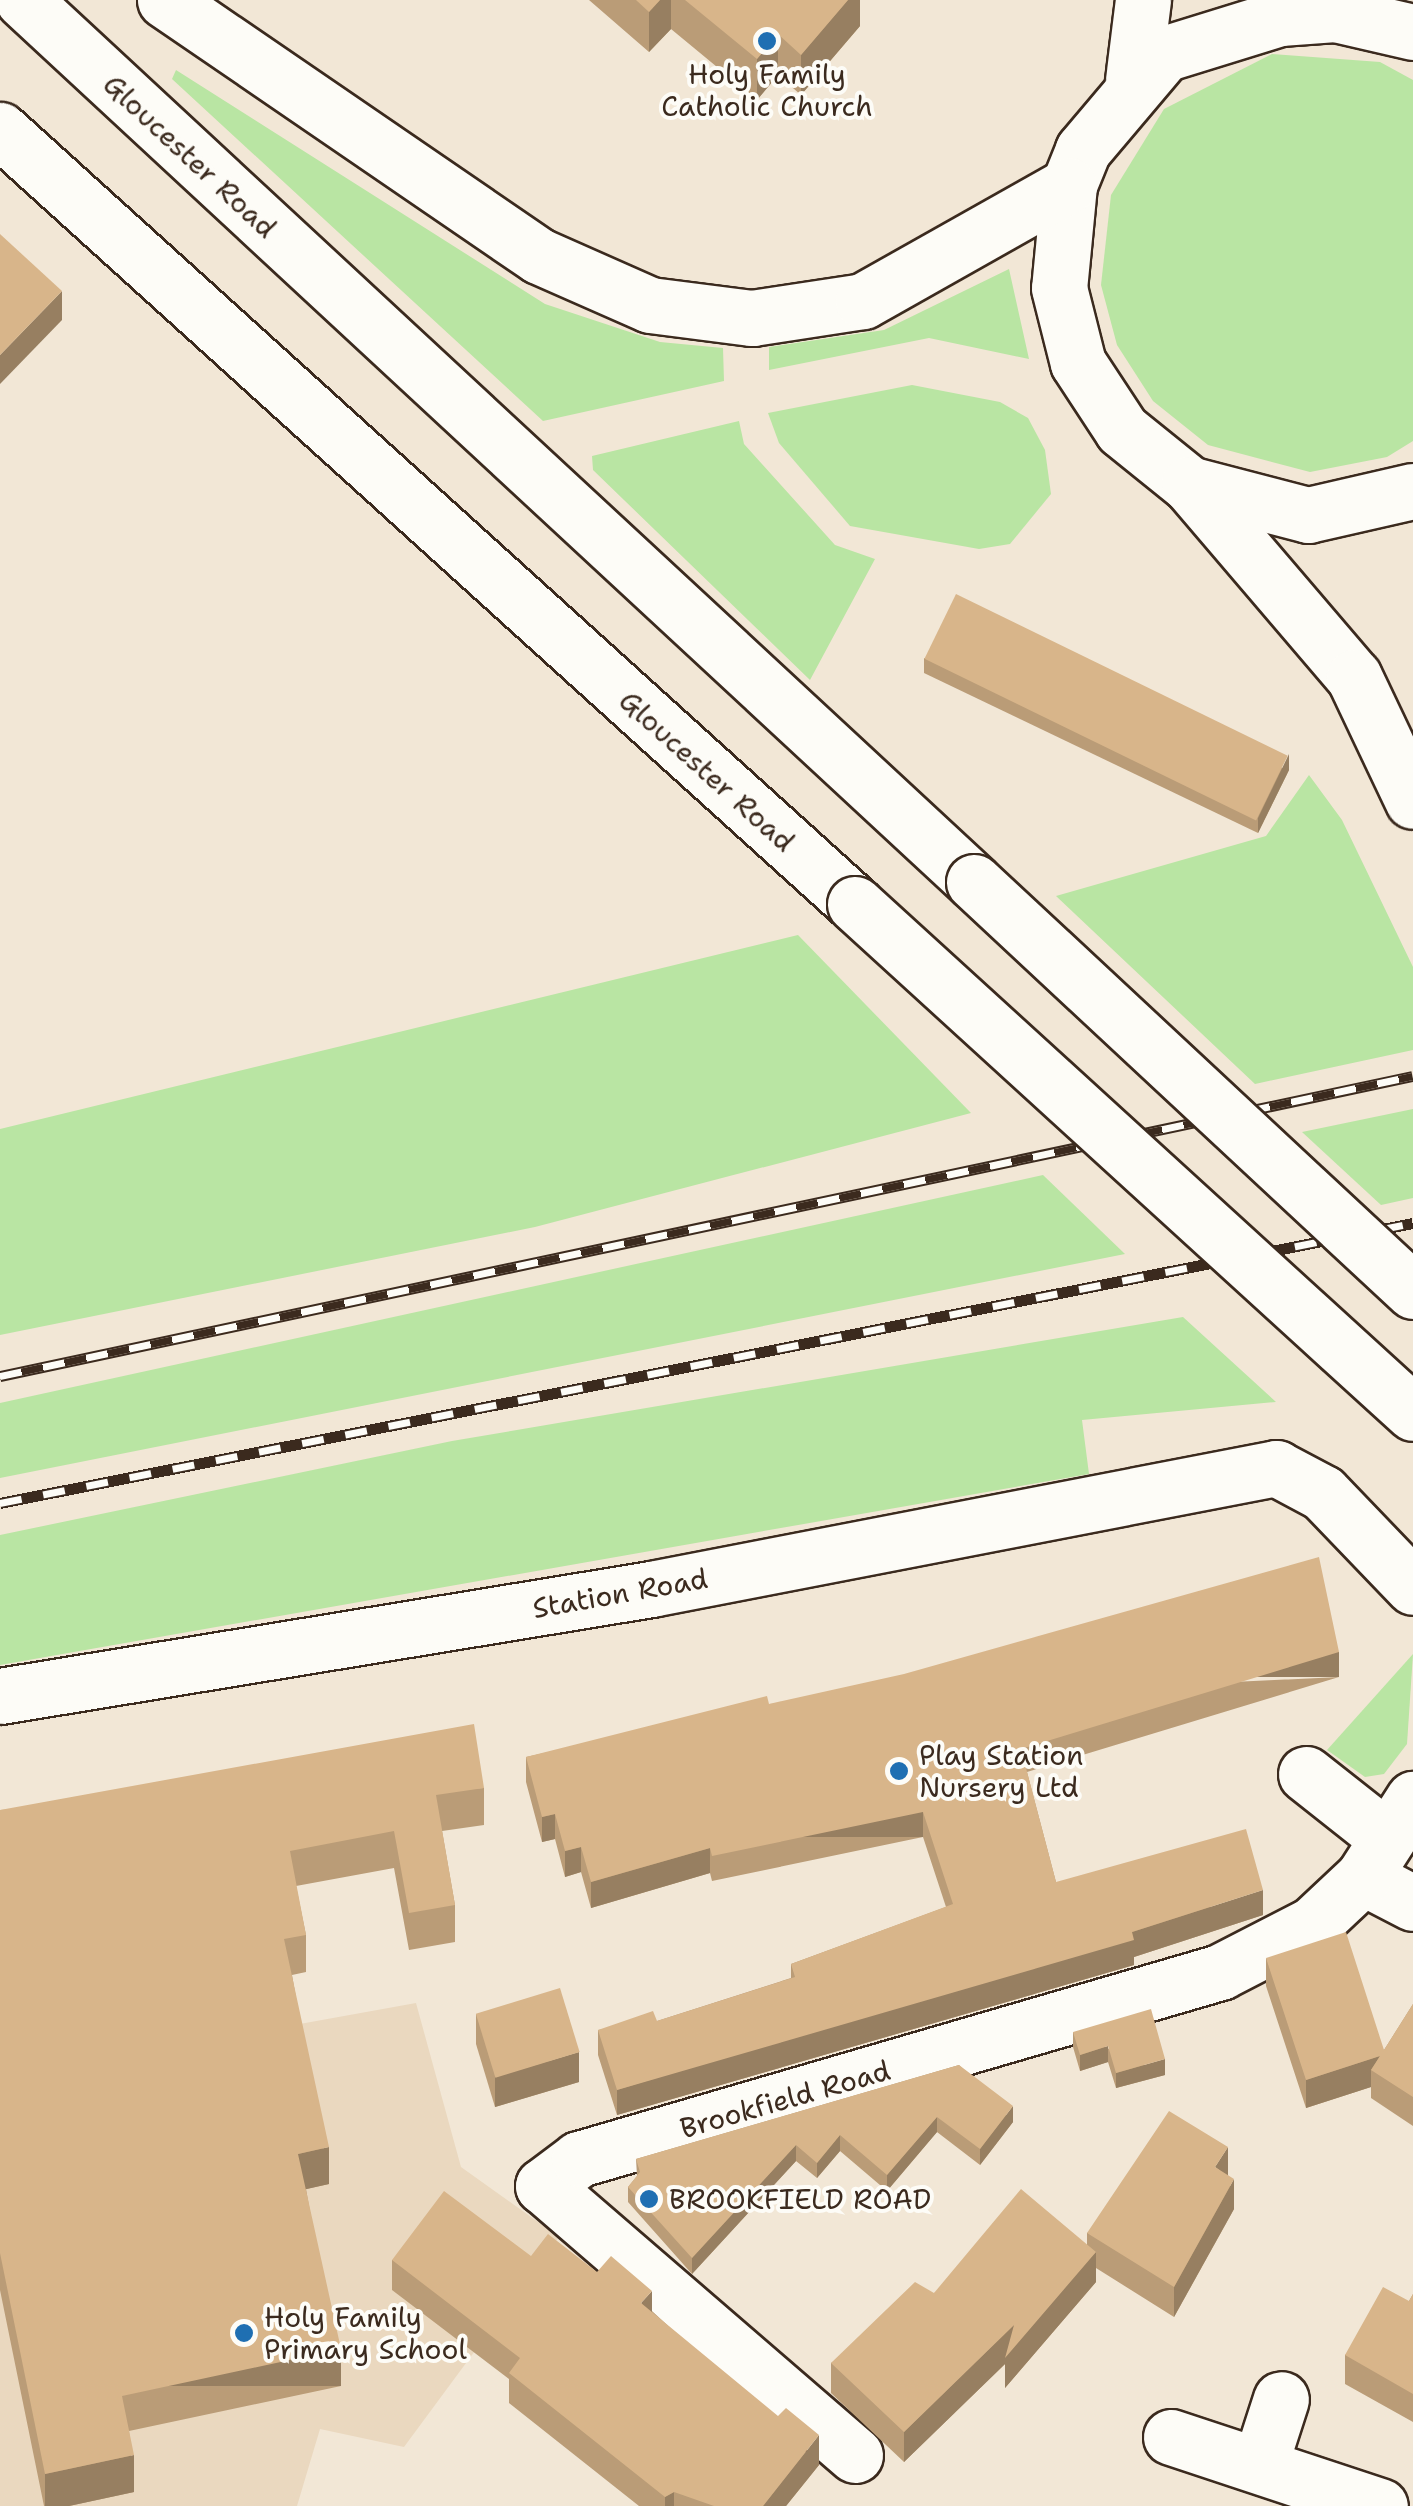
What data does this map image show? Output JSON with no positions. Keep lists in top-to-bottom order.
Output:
{
  "streets": {
    "main road": ["Gloucester Road", "Station Road", "Brookfield Road"]
  },
  "places": [
    "Holy Family Catholic Church",
    "Play Station Nursery Ltd",
    "BROOKFIELD ROAD",
    "Holy Family Primary School"
  ]
}
